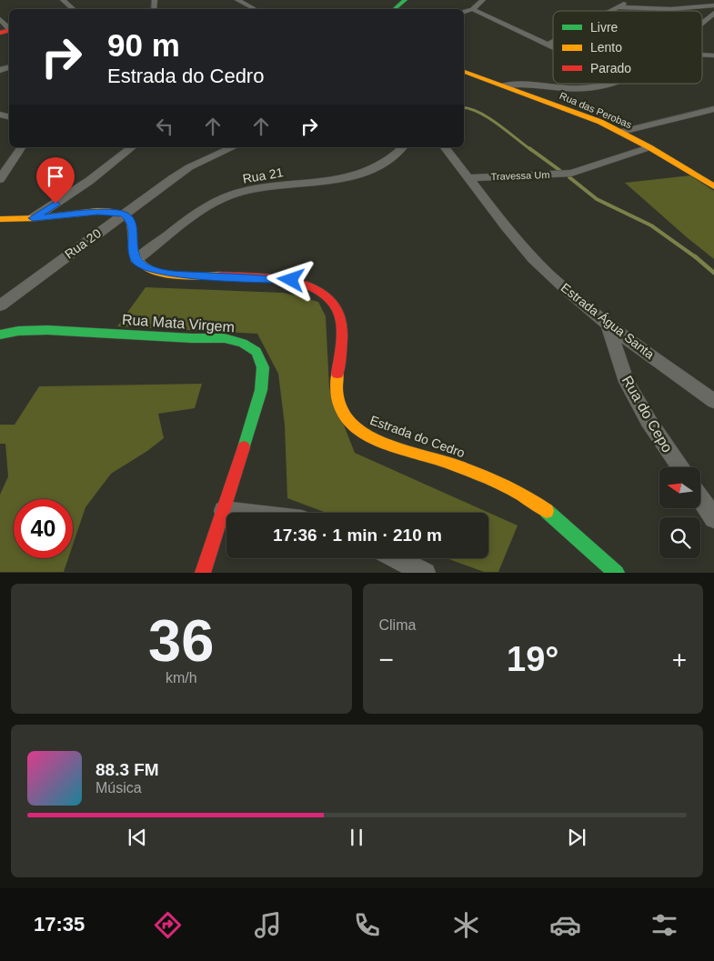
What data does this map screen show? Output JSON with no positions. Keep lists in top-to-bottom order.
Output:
{
  "streets": {
    "street": [
      "Rua das Perobas",
      "Rua 21",
      "Travessa Um",
      "Rua 20",
      "Estrada Água Santa",
      "Rua Mata Virgem",
      "Rua do Cepo",
      "Estrada do Cedro"
    ]
  },
  "crossings": [
    ["Rua das Perobas", "Travessa Um"],
    ["Rua 21", "Estrada do Cedro"],
    ["Travessa Um", "Estrada Água Santa"],
    ["Estrada Água Santa", "Rua do Cepo"]
  ],
  "legend": ["Livre", "Lento", "Parado"],
  "north": "left",
  "page": {
    "turn": ["90 m", "Estrada do Cedro"],
    "limit": "40",
    "trip": "17:36 · 1 min · 210 m",
    "tile": [
      ["36", "km/h"],
      "Clima"
    ],
    "heat": ["−", "19°", "+"],
    "song": ["88.3 FM", "Música"],
    "tabs": "17:35"
  }
}
